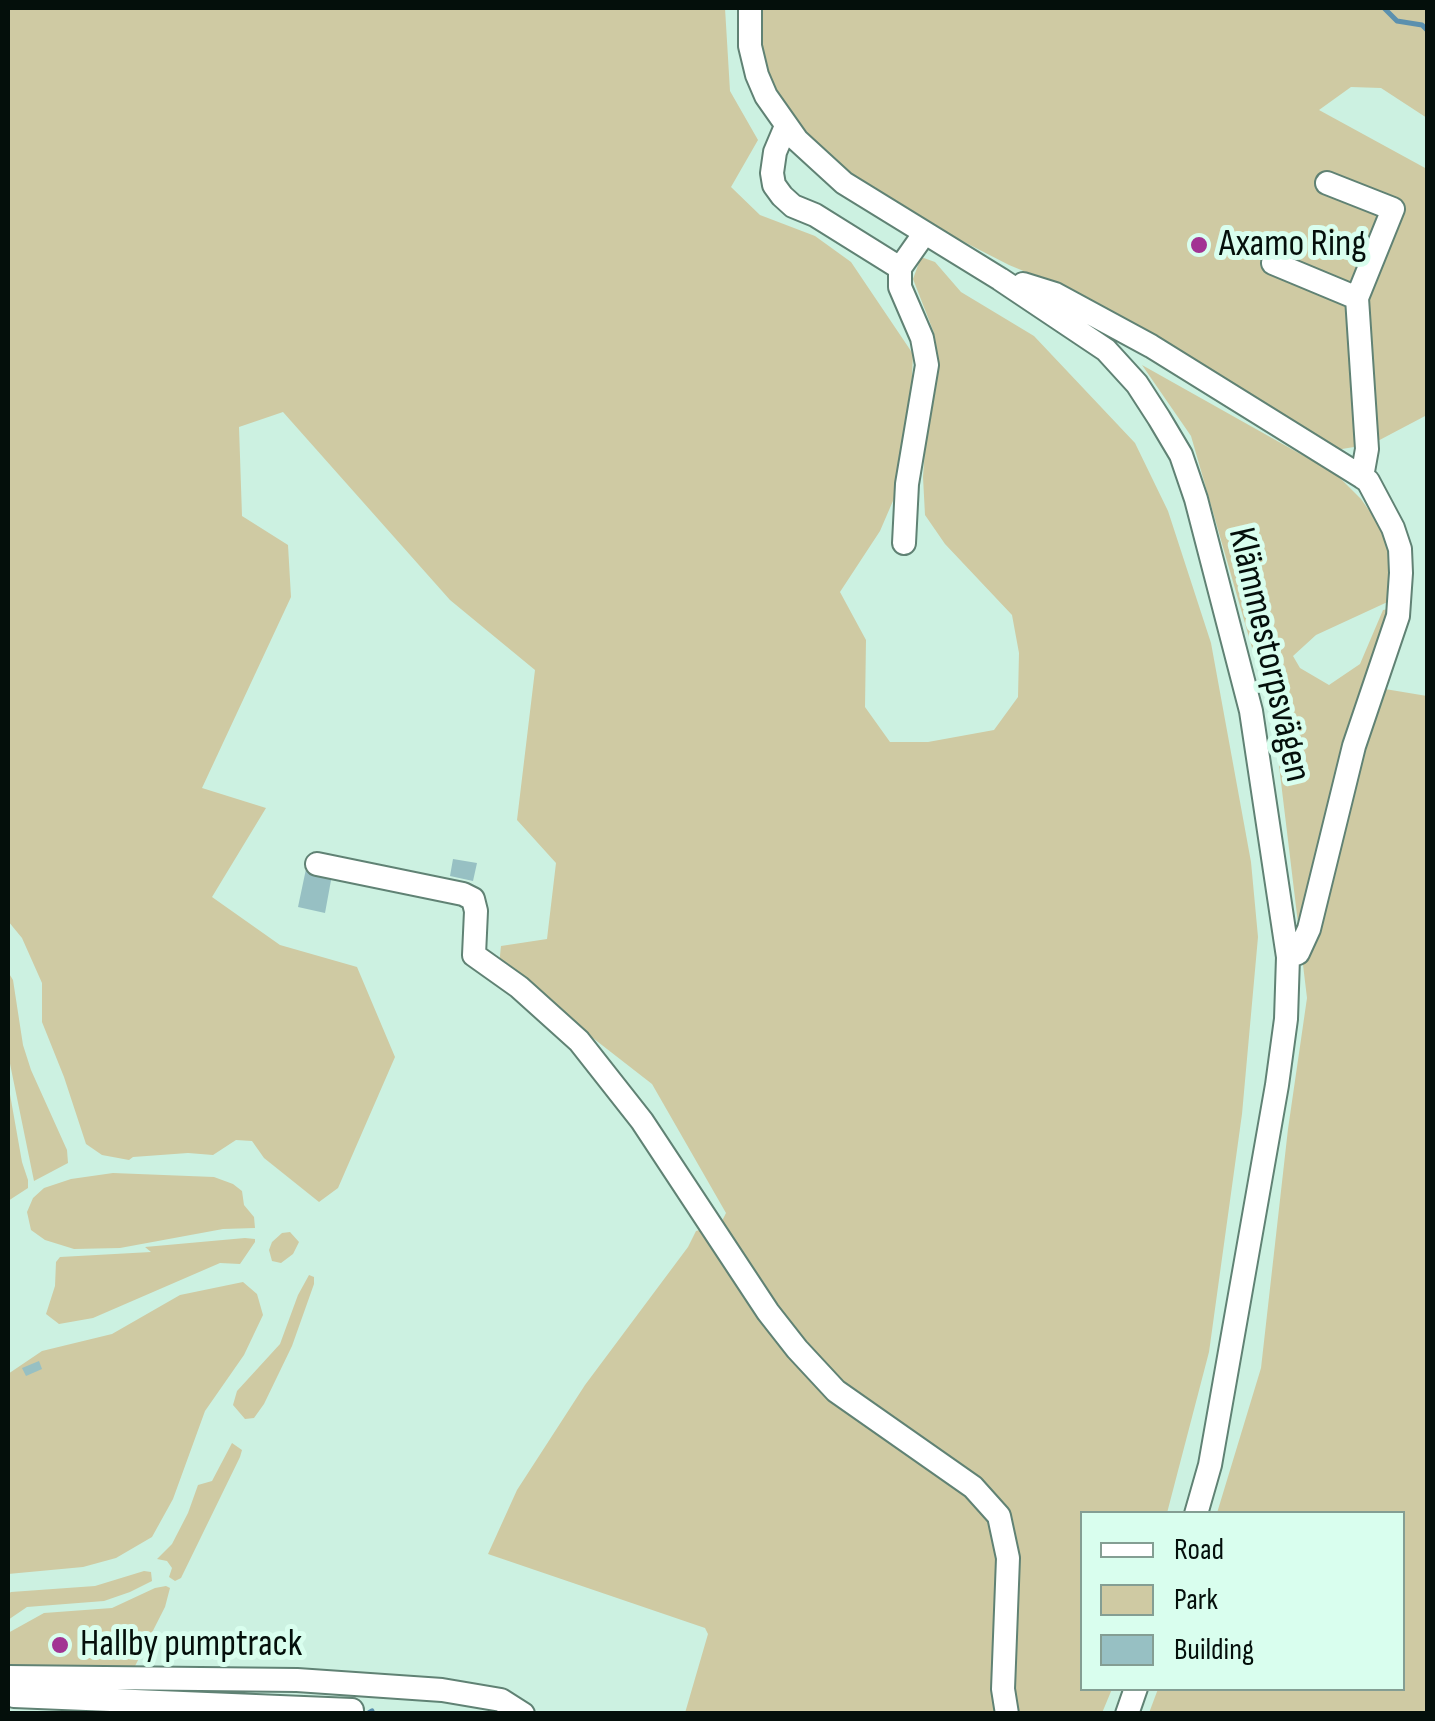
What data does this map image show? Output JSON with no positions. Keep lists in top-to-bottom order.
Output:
{
  "streets": {
    "street": ["Klämmestorpsvägen"]
  },
  "places": ["Axamo Ring", "Hallby pumptrack"],
  "legend": ["Road", "Park", "Building"]
}
